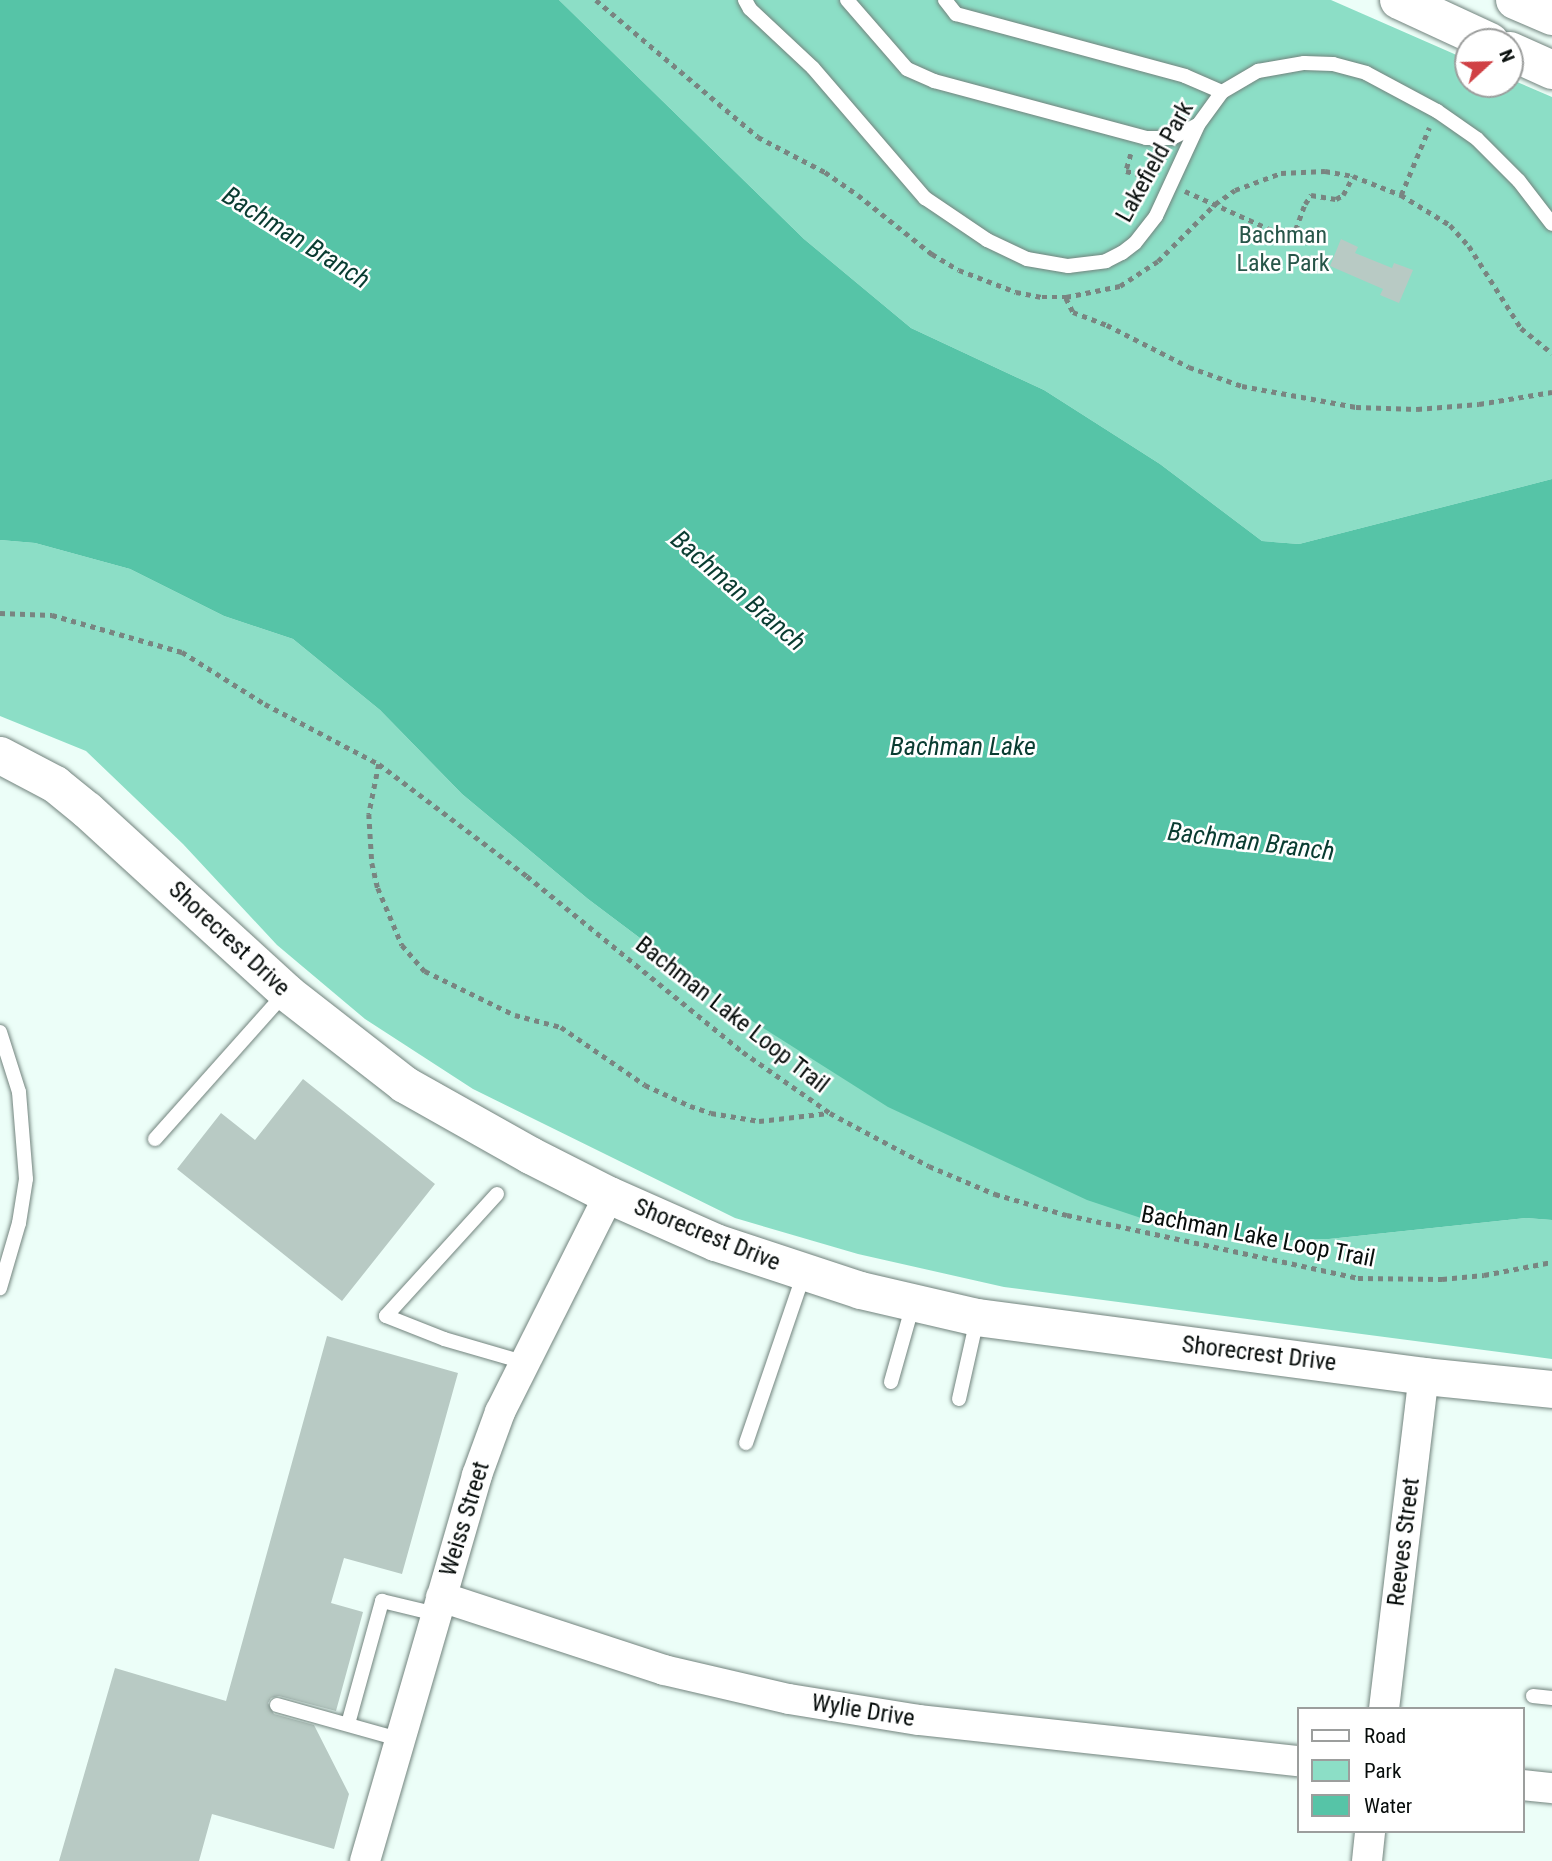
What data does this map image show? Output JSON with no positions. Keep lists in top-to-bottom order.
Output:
{
  "streets": {
    "street": [
      "Shorecrest Drive",
      "Weiss Street",
      "Reeves Street",
      "Wylie Drive"
    ],
    "lane": ["Lakefield Park"],
    "path": ["Bachman Lake Loop Trail"]
  },
  "crossings": [
    ["Shorecrest Drive", "Weiss Street"],
    ["Shorecrest Drive", "Reeves Street"],
    ["Weiss Street", "Wylie Drive"]
  ],
  "water": ["Bachman Branch", "Bachman Lake"],
  "parks": ["Bachman Lake Park"],
  "legend": ["Road", "Park", "Water"],
  "north": "right"
}
